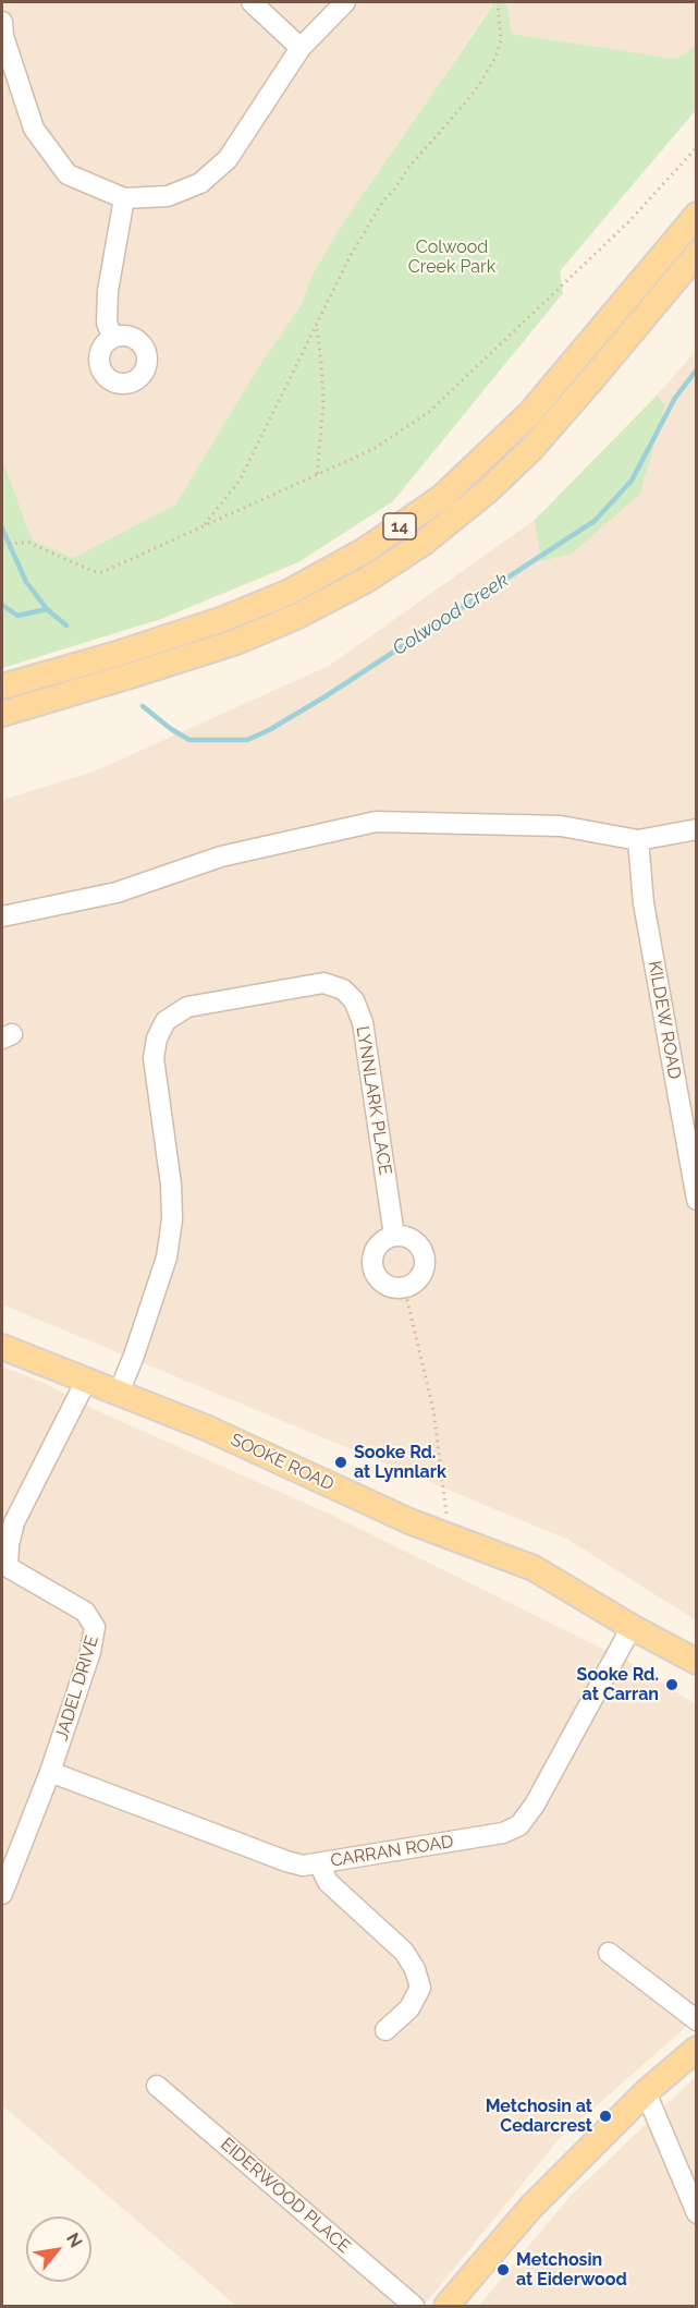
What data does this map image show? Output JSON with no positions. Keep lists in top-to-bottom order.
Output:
{
  "streets": {
    "main road": ["14", "SOOKE ROAD"],
    "street": [
      "KILDEW ROAD",
      "LYNNLARK PLACE",
      "JADEL DRIVE",
      "CARRAN ROAD",
      "EIDERWOOD PLACE"
    ]
  },
  "crossings": [
    ["LYNNLARK PLACE", "SOOKE ROAD"],
    ["SOOKE ROAD", "JADEL DRIVE"],
    ["SOOKE ROAD", "CARRAN ROAD"],
    ["JADEL DRIVE", "CARRAN ROAD"]
  ],
  "water": ["Colwood Creek"],
  "parks": ["Colwood Creek Park"],
  "places": [
    "Sooke Rd. at Lynnlark",
    "Sooke Rd. at Carran",
    "Metchosin at Cedarcrest",
    "Metchosin at Eiderwood"
  ],
  "north": "top right"
}
